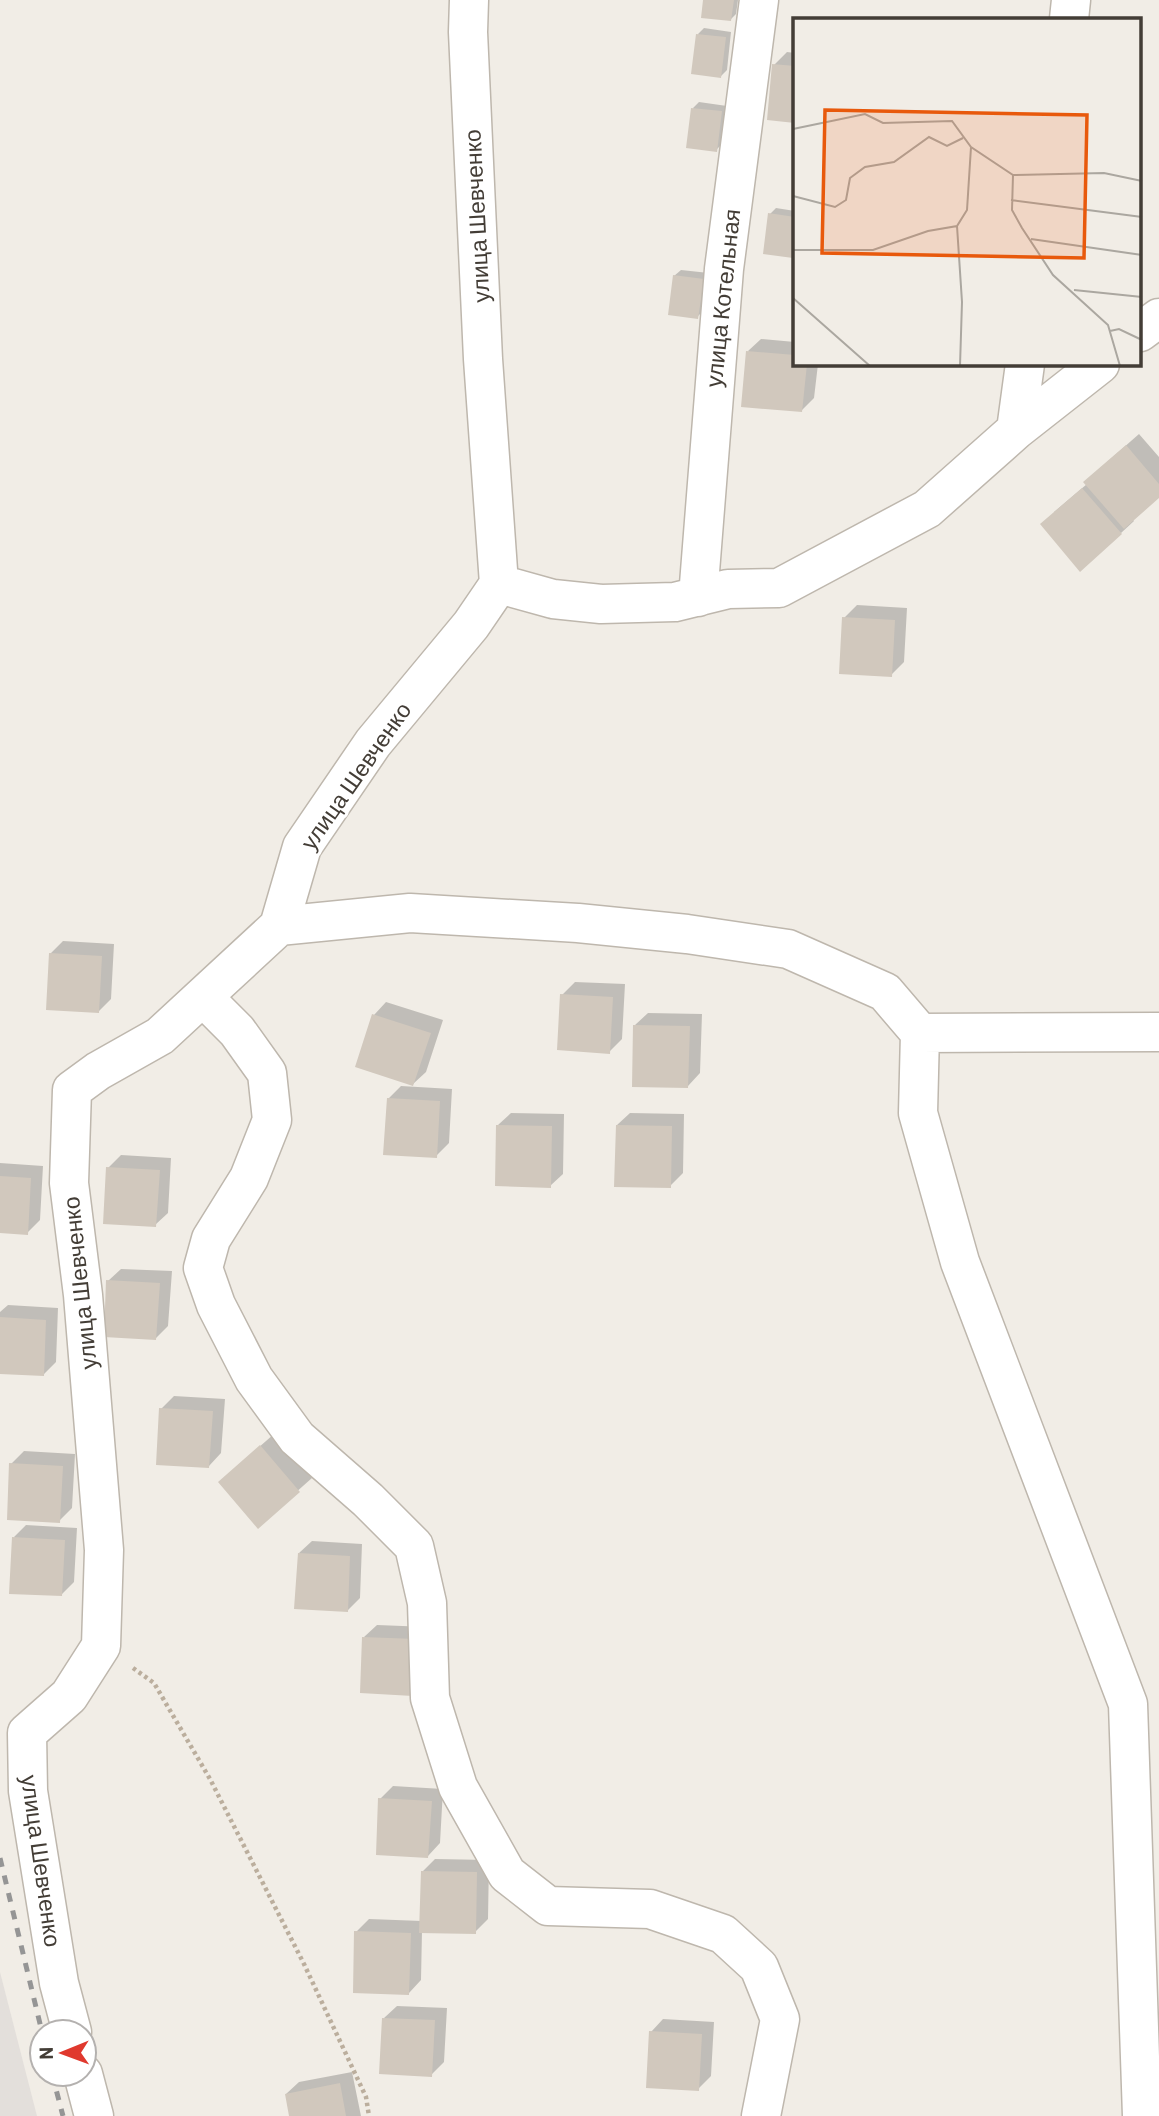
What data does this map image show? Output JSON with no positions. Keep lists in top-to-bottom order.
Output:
{
  "streets": {
    "street": ["улица Шевченко", "улица Котельная"]
  },
  "north": "left"
}
